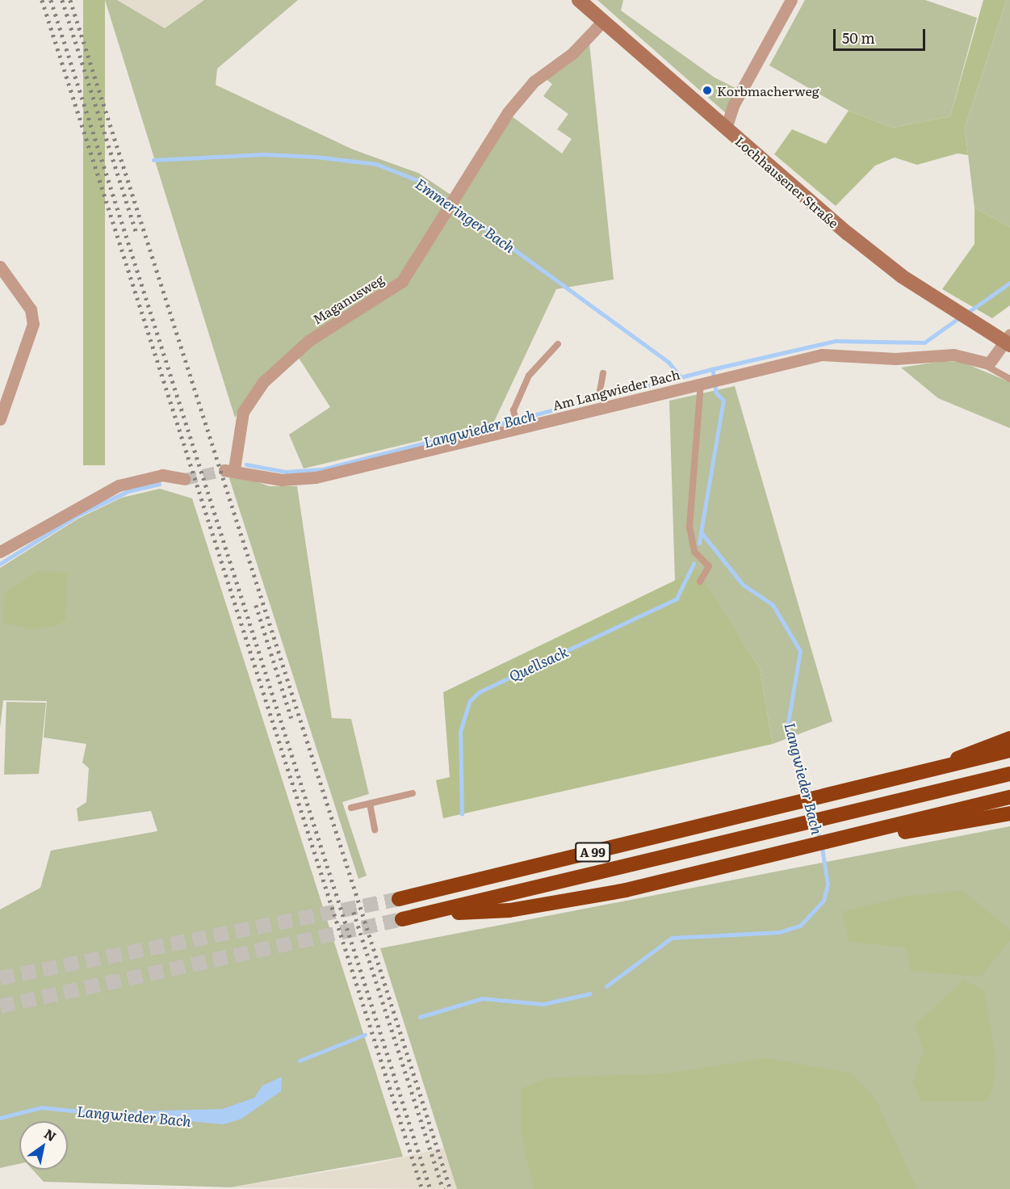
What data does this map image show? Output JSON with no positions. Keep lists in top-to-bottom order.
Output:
{
  "streets": {
    "highway": ["A 99"],
    "main road": ["Lochhausener Straße"],
    "street": ["Maganusweg", "Am Langwieder Bach"]
  },
  "crossings": [
    ["Lochhausener Straße", "Maganusweg"],
    ["Maganusweg", "Am Langwieder Bach"]
  ],
  "water": ["Emmeringer Bach", "Langwieder Bach", "Quellsack"],
  "places": ["Korbmacherweg"],
  "scale_bar": "50 m",
  "north": "top right"
}
